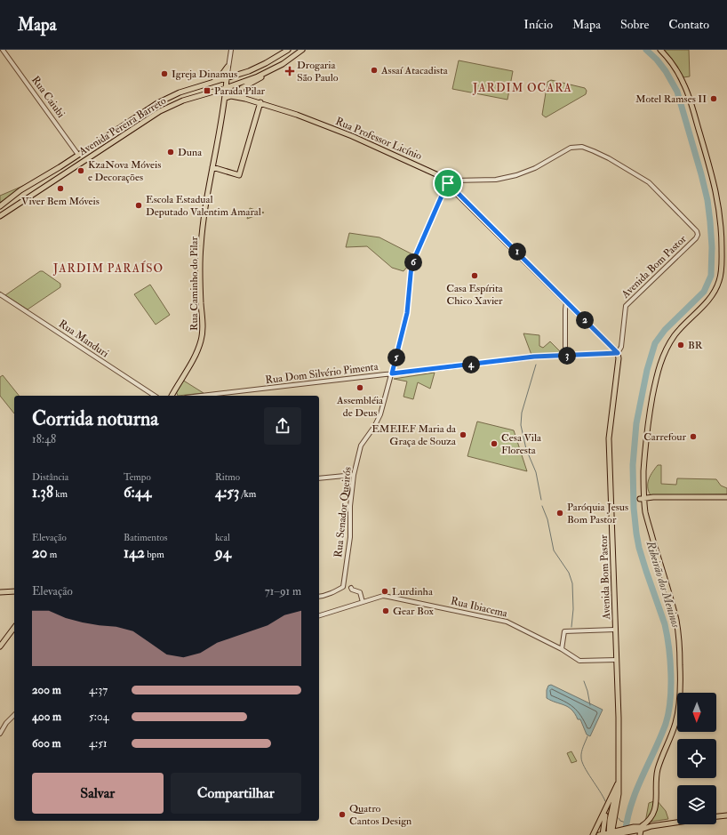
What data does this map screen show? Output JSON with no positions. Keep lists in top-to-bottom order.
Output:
{
  "streets": {
    "main road": [
      "Avenida Pereira Barreto",
      "Rua Professor Licínio",
      "Avenida Bom Pastor",
      "Rua Caminho do Pilar"
    ],
    "street": [
      "Rua Caiubi",
      "Rua Manduri",
      "Rua Dom Silvério Pimenta",
      "Rua Senador Queirós",
      "Rua Ibiacema"
    ]
  },
  "crossings": [
    ["Rua Caiubi", "Avenida Pereira Barreto"],
    ["Avenida Pereira Barreto", "Rua Caminho do Pilar"],
    ["Rua Professor Licínio", "Avenida Bom Pastor"],
    ["Rua Professor Licínio", "Rua Caminho do Pilar"],
    ["Rua Professor Licínio", "Rua Dom Silvério Pimenta"],
    ["Rua Professor Licínio", "Rua Senador Queirós"],
    ["Avenida Bom Pastor", "Rua Dom Silvério Pimenta"],
    ["Avenida Bom Pastor", "Rua Senador Queirós"],
    ["Avenida Bom Pastor", "Rua Ibiacema"],
    ["Rua Dom Silvério Pimenta", "Rua Senador Queirós"]
  ],
  "districts": ["JARDIM OCARA", "JARDIM PARAÍSO"],
  "water": ["Ribeirão dos Meninos"],
  "places": {
    "other": [
      "Assaí Atacadista",
      "Igreja Dinamus",
      "Motel Ramses II",
      "Duna",
      "KzaNova Móveis e Decorações",
      "Viver Bem Móveis",
      "Escola Estadual Deputado Valentim Amaral",
      "Casa Espírita Chico Xavier",
      "BR",
      "Assembléia de Deus",
      "EMEIEF Maria da Graça de Souza",
      "Carrefour",
      "Cesa Vila Floresta",
      "Paróquia Jesus Bom Pastor",
      "Lurdinha",
      "Gear Box",
      "Quatro Cantos Design"
    ],
    "health": ["Drogaria São Paulo"],
    "transit": ["Parada Pilar"]
  },
  "north": "bottom",
  "page": {
    "header": "Mapa",
    "nav": [
      "Início",
      "Mapa",
      "Sobre",
      "Contato"
    ],
    "pins": [
      "1",
      "6",
      "2",
      "3",
      "5",
      "4"
    ],
    "heading": ["Corrida noturna", "18:48"],
    "stats": [
      ["Distância", "1.38 km"],
      ["Tempo", "6:44"],
      ["Ritmo", "4:53 /km"],
      ["Elevação", "20 m"],
      ["Batimentos", "142 bpm"],
      ["kcal", "94"]
    ],
    "chart": ["Elevação", "71–91 m"],
    "list": [
      {
        "name": "200 m",
        "note": "4:37"
      },
      {
        "name": "400 m",
        "note": "5:04"
      },
      {
        "name": "600 m",
        "note": "4:51"
      }
    ],
    "buttons": ["Salvar", "Compartilhar"]
  }
}
